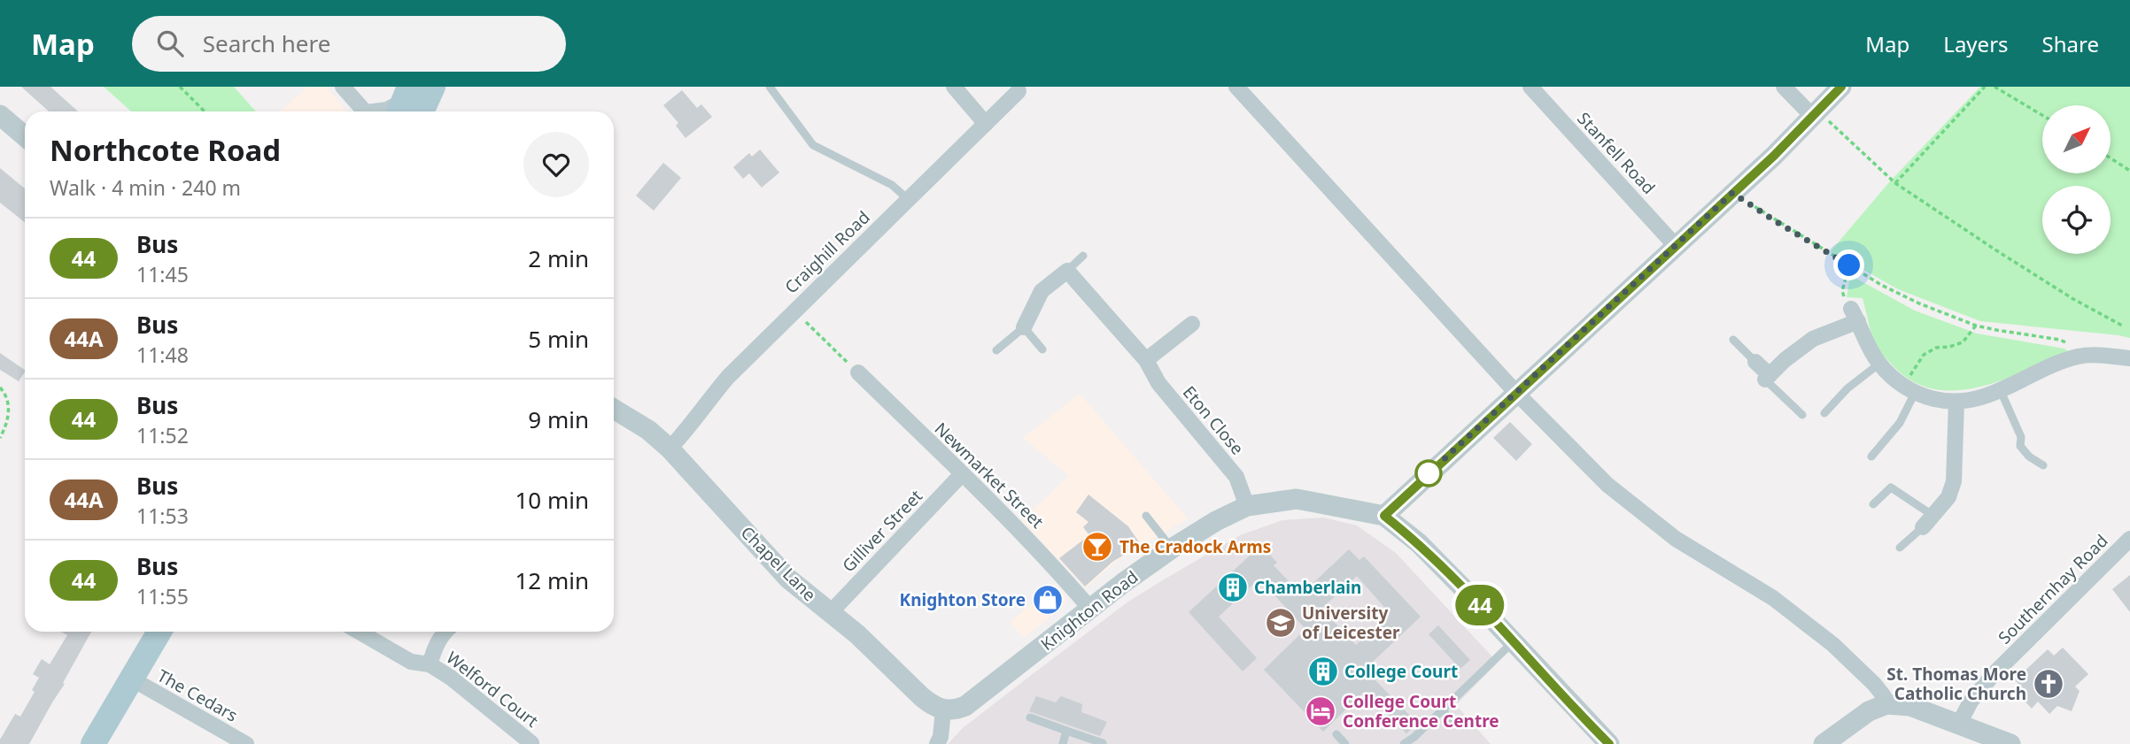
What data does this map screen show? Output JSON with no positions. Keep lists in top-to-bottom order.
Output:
{
  "streets": {
    "street": [
      "Stanfell Road",
      "Craighill Road",
      "Eton Close",
      "Newmarket Street",
      "Gilliver Street",
      "Chapel Lane",
      "Southernhay Road",
      "Knighton Road",
      "Welford Court",
      "The Cedars"
    ]
  },
  "crossings": [
    ["Craighill Road", "Chapel Lane"],
    ["Eton Close", "Knighton Road"],
    ["Newmarket Street", "Gilliver Street"],
    ["Newmarket Street", "Knighton Road"],
    ["Gilliver Street", "Chapel Lane"],
    ["Chapel Lane", "Knighton Road"]
  ],
  "places": {
    "bar": ["The Cradock Arms"],
    "building": ["Chamberlain", "College Court"],
    "shop": ["Knighton Store"],
    "school or university": ["University of Leicester"],
    "church": ["St. Thomas More Catholic Church"],
    "hotel": ["College Court Conference Centre"]
  },
  "lines": ["bus line 44"],
  "north": "top right",
  "page": {
    "header": "Map",
    "search": "Search here",
    "nav": ["Map", "Layers", "Share"],
    "on_map": "44",
    "heading": ["Northcote Road", "Walk · 4 min · 240 m"],
    "list": [
      {
        "mark": "44",
        "name": "Bus",
        "note": "11:45",
        "value": "2 min"
      },
      {
        "mark": "44A",
        "name": "Bus",
        "note": "11:48",
        "value": "5 min"
      },
      {
        "mark": "44",
        "name": "Bus",
        "note": "11:52",
        "value": "9 min"
      },
      {
        "mark": "44A",
        "name": "Bus",
        "note": "11:53",
        "value": "10 min"
      },
      {
        "mark": "44",
        "name": "Bus",
        "note": "11:55",
        "value": "12 min"
      }
    ]
  }
}
